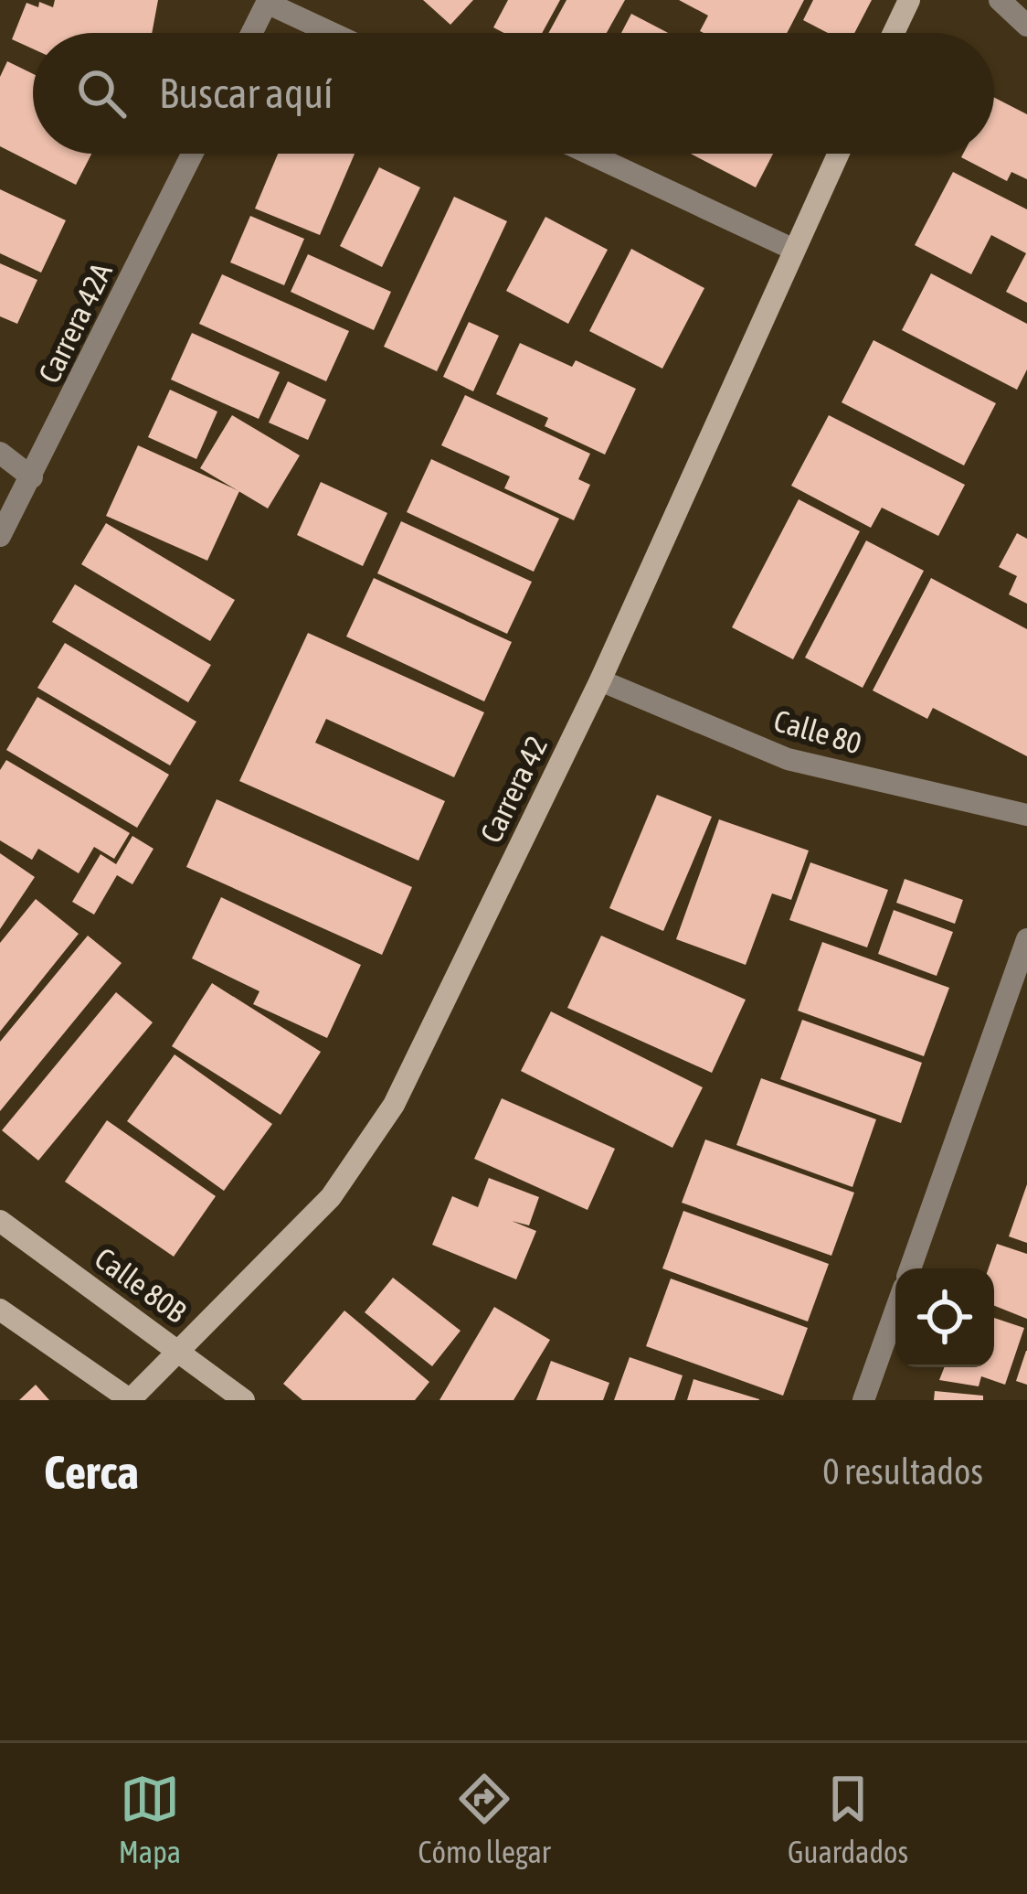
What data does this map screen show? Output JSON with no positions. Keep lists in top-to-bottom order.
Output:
{
  "streets": {
    "street": [
      "Carrera 42A",
      "Calle 80",
      "Carrera 42",
      "Calle 80B"
    ]
  },
  "crossings": [
    ["Calle 80", "Carrera 42"],
    ["Carrera 42", "Calle 80B"]
  ],
  "page": {
    "search": "Buscar aquí",
    "heading": ["Cerca", "0 resultados"],
    "nav": ["Mapa", "Cómo llegar", "Guardados"]
  }
}
